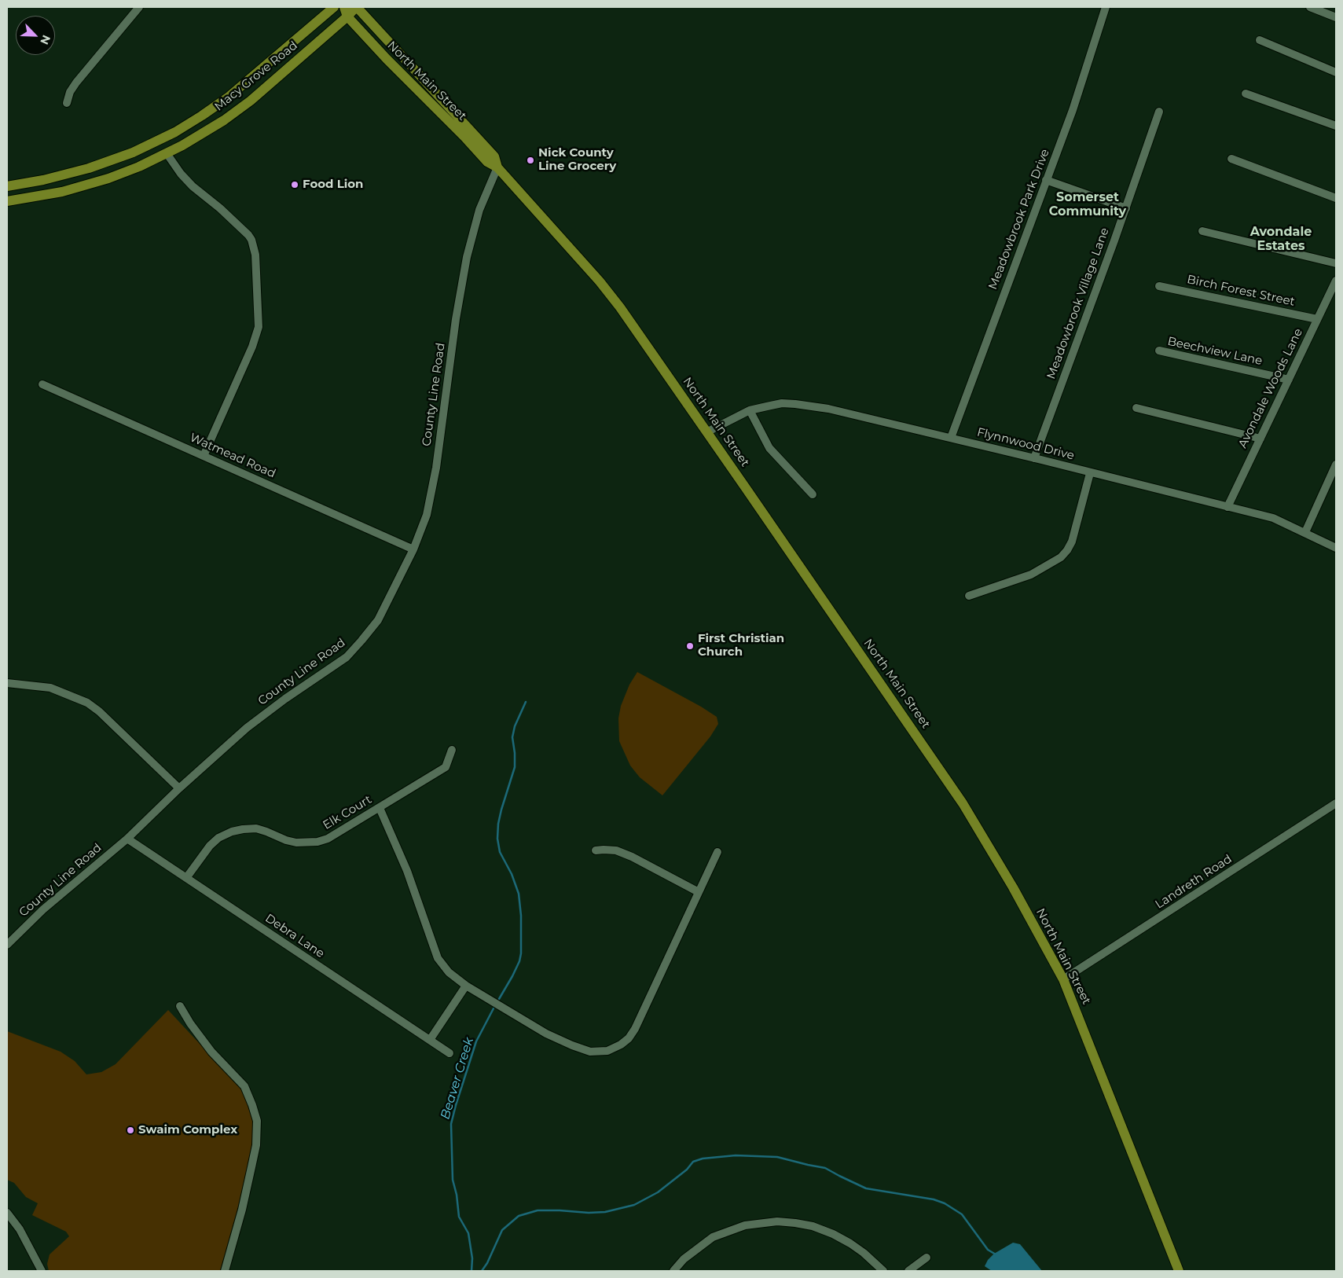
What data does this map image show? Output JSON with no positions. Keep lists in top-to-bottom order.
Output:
{
  "streets": {
    "main road": ["Macy Grove Road", "North Main Street"],
    "street": [
      "Meadowbrook Park Drive",
      "Birch Forest Street",
      "Meadowbrook Village Lane",
      "Beechview Lane",
      "Avondale Woods Lane",
      "County Line Road",
      "Flynnwood Drive",
      "Watmead Road",
      "Elk Court",
      "Landreth Road",
      "Debra Lane"
    ]
  },
  "crossings": [
    ["Macy Grove Road", "North Main Street"],
    ["North Main Street", "County Line Road"],
    ["North Main Street", "Flynnwood Drive"],
    ["North Main Street", "Landreth Road"],
    ["Meadowbrook Park Drive", "Flynnwood Drive"],
    ["Birch Forest Street", "Avondale Woods Lane"],
    ["Meadowbrook Village Lane", "Flynnwood Drive"],
    ["Beechview Lane", "Avondale Woods Lane"],
    ["Avondale Woods Lane", "Flynnwood Drive"],
    ["County Line Road", "Watmead Road"],
    ["County Line Road", "Debra Lane"],
    ["Elk Court", "Debra Lane"]
  ],
  "districts": ["Somerset Community", "Avondale Estates"],
  "water": ["Beaver Creek"],
  "places": [
    "Nick County Line Grocery",
    "Food Lion",
    "First Christian Church",
    "Swaim Complex"
  ],
  "north": "bottom right"
}
